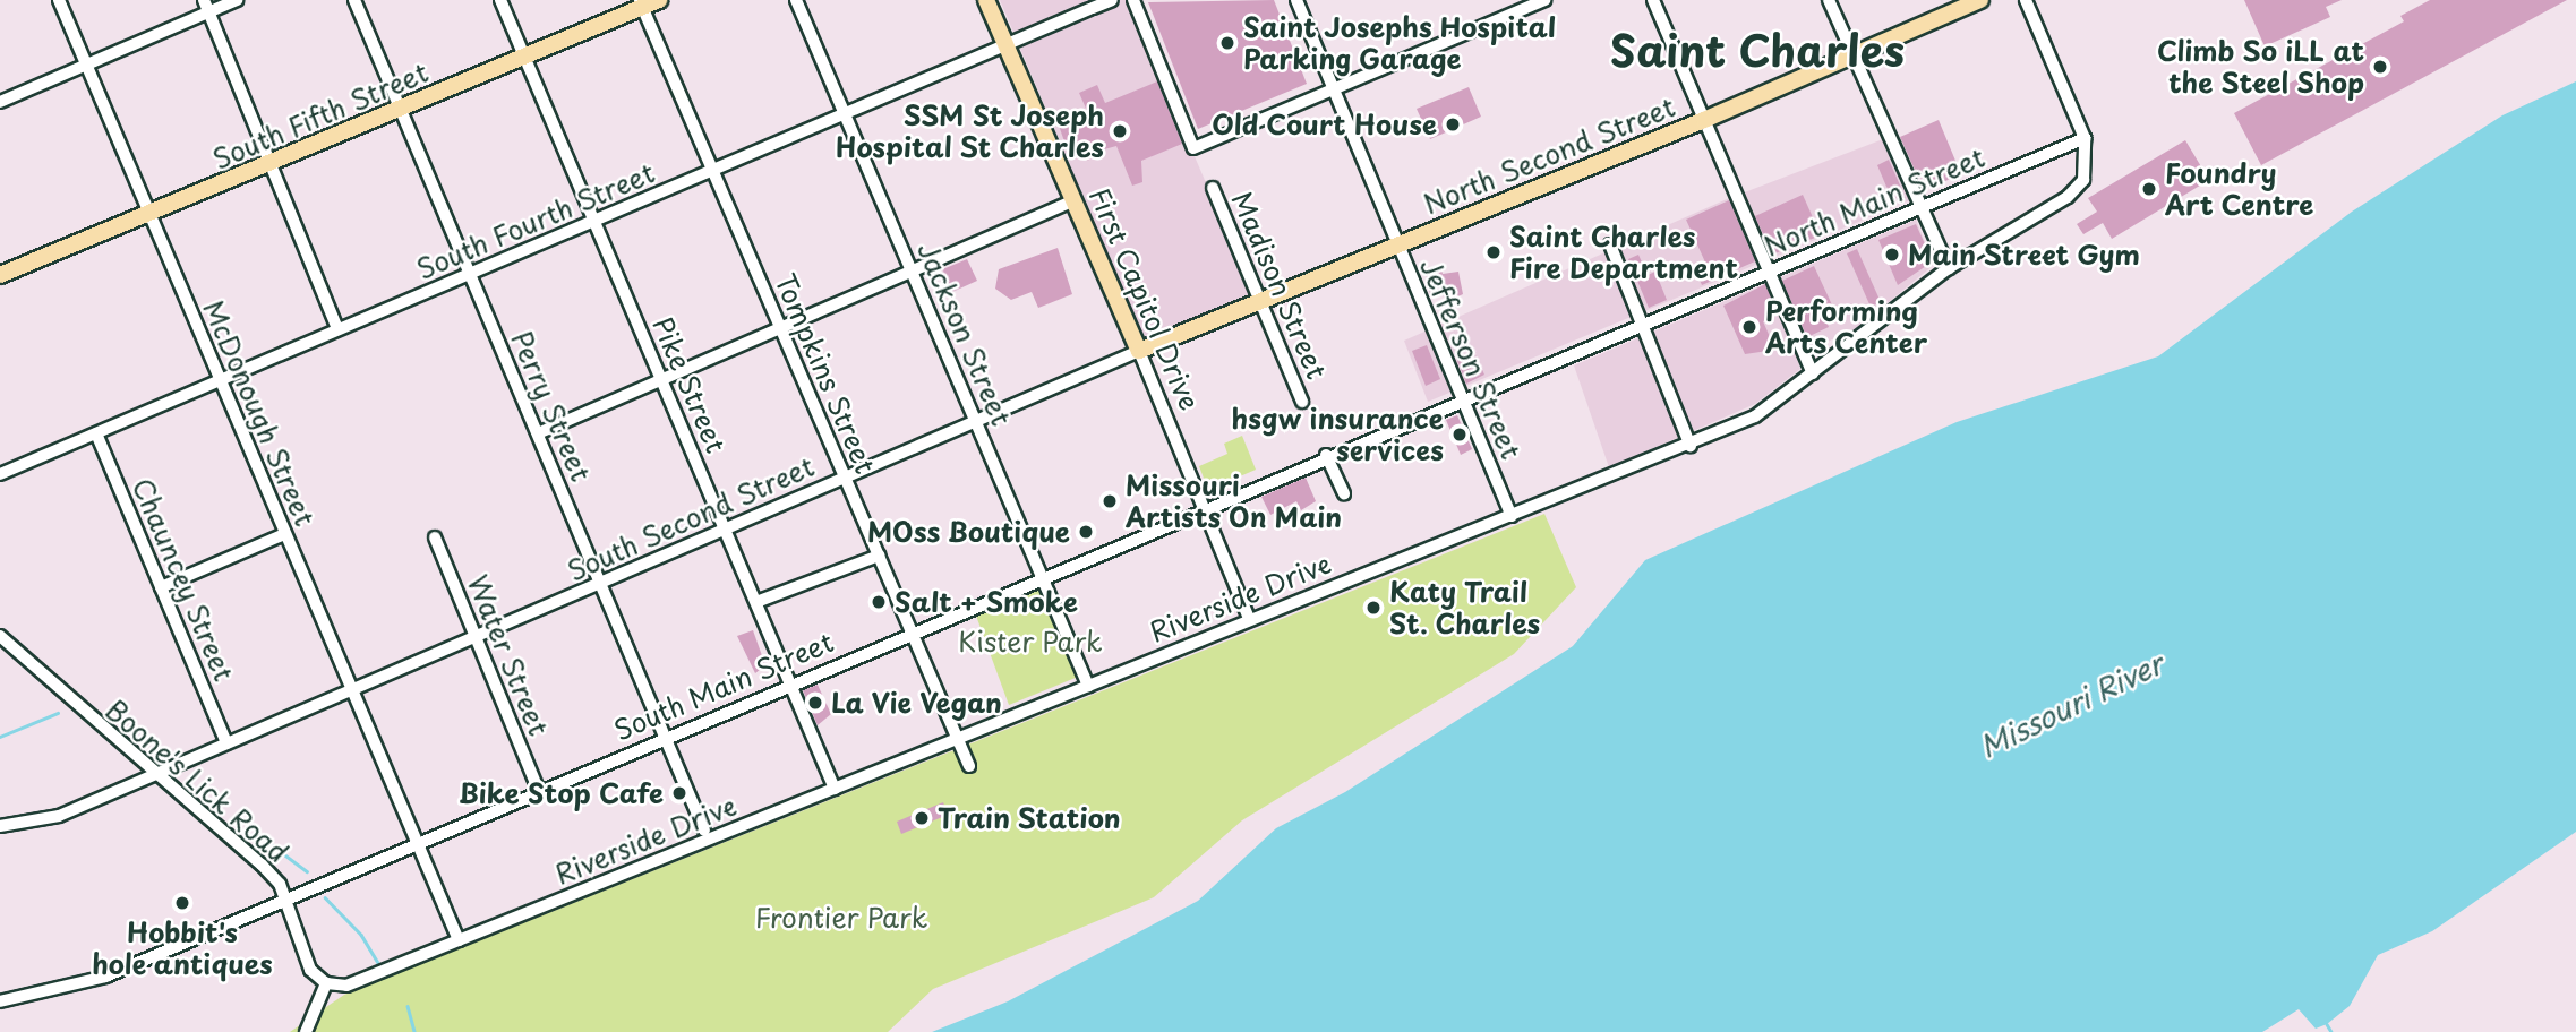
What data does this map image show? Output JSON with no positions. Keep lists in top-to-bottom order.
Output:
{
  "streets": {
    "main road": [
      "South Fifth Street",
      "North Second Street",
      "First Capitol Drive",
      "South Second Street"
    ],
    "street": [
      "North Main Street",
      "South Fourth Street",
      "Madison Street",
      "Jackson Street",
      "Jefferson Street",
      "Tompkins Street",
      "Pike Street",
      "Perry Street",
      "McDonough Street",
      "Chauncey Street",
      "Riverside Drive",
      "Water Street",
      "South Main Street",
      "Boone's Lick Road"
    ]
  },
  "crossings": [
    ["South Fifth Street", "Tompkins Street"],
    ["South Fifth Street", "Pike Street"],
    ["South Fifth Street", "Perry Street"],
    ["South Fifth Street", "McDonough Street"],
    ["North Second Street", "Jefferson Street"],
    ["North Second Street", "South Second Street"],
    ["North Main Street", "Jefferson Street"],
    ["North Main Street", "Riverside Drive"],
    ["North Main Street", "South Main Street"],
    ["South Fourth Street", "First Capitol Drive"],
    ["South Fourth Street", "Jackson Street"],
    ["South Fourth Street", "Tompkins Street"],
    ["South Fourth Street", "Pike Street"],
    ["South Fourth Street", "Perry Street"],
    ["South Fourth Street", "McDonough Street"],
    ["South Fourth Street", "Chauncey Street"],
    ["Madison Street", "South Second Street"],
    ["First Capitol Drive", "South Second Street"],
    ["First Capitol Drive", "Riverside Drive"],
    ["First Capitol Drive", "South Main Street"],
    ["Jackson Street", "South Second Street"],
    ["Jackson Street", "Riverside Drive"],
    ["Jackson Street", "South Main Street"],
    ["Jefferson Street", "South Second Street"],
    ["Jefferson Street", "Riverside Drive"],
    ["Jefferson Street", "South Main Street"],
    ["Tompkins Street", "South Second Street"],
    ["Tompkins Street", "Riverside Drive"],
    ["Tompkins Street", "South Main Street"],
    ["Pike Street", "South Second Street"],
    ["Pike Street", "Riverside Drive"],
    ["Pike Street", "South Main Street"],
    ["Perry Street", "South Second Street"],
    ["Perry Street", "South Main Street"],
    ["McDonough Street", "South Second Street"],
    ["McDonough Street", "Riverside Drive"],
    ["McDonough Street", "South Main Street"],
    ["South Second Street", "Chauncey Street"],
    ["South Second Street", "Water Street"],
    ["South Second Street", "Boone's Lick Road"],
    ["Riverside Drive", "Boone's Lick Road"],
    ["Water Street", "South Main Street"],
    ["South Main Street", "Boone's Lick Road"]
  ],
  "districts": ["Saint Charles"],
  "water": ["Missouri River"],
  "parks": ["Kister Park", "Frontier Park"],
  "places": [
    "Saint Josephs Hospital Parking Garage",
    "Climb So iLL at the Steel Shop",
    "Old Court House",
    "SSM St Joseph Hospital St Charles",
    "Foundry Art Centre",
    "Saint Charles Fire Department",
    "Main Street Gym",
    "Performing Arts Center",
    "hsgw insurance services",
    "Missouri Artists On Main",
    "MOss Boutique",
    "Salt + Smoke",
    "Katy Trail St. Charles",
    "La Vie Vegan",
    "Bike Stop Cafe",
    "Train Station",
    "Hobbit's hole antiques"
  ]
}
